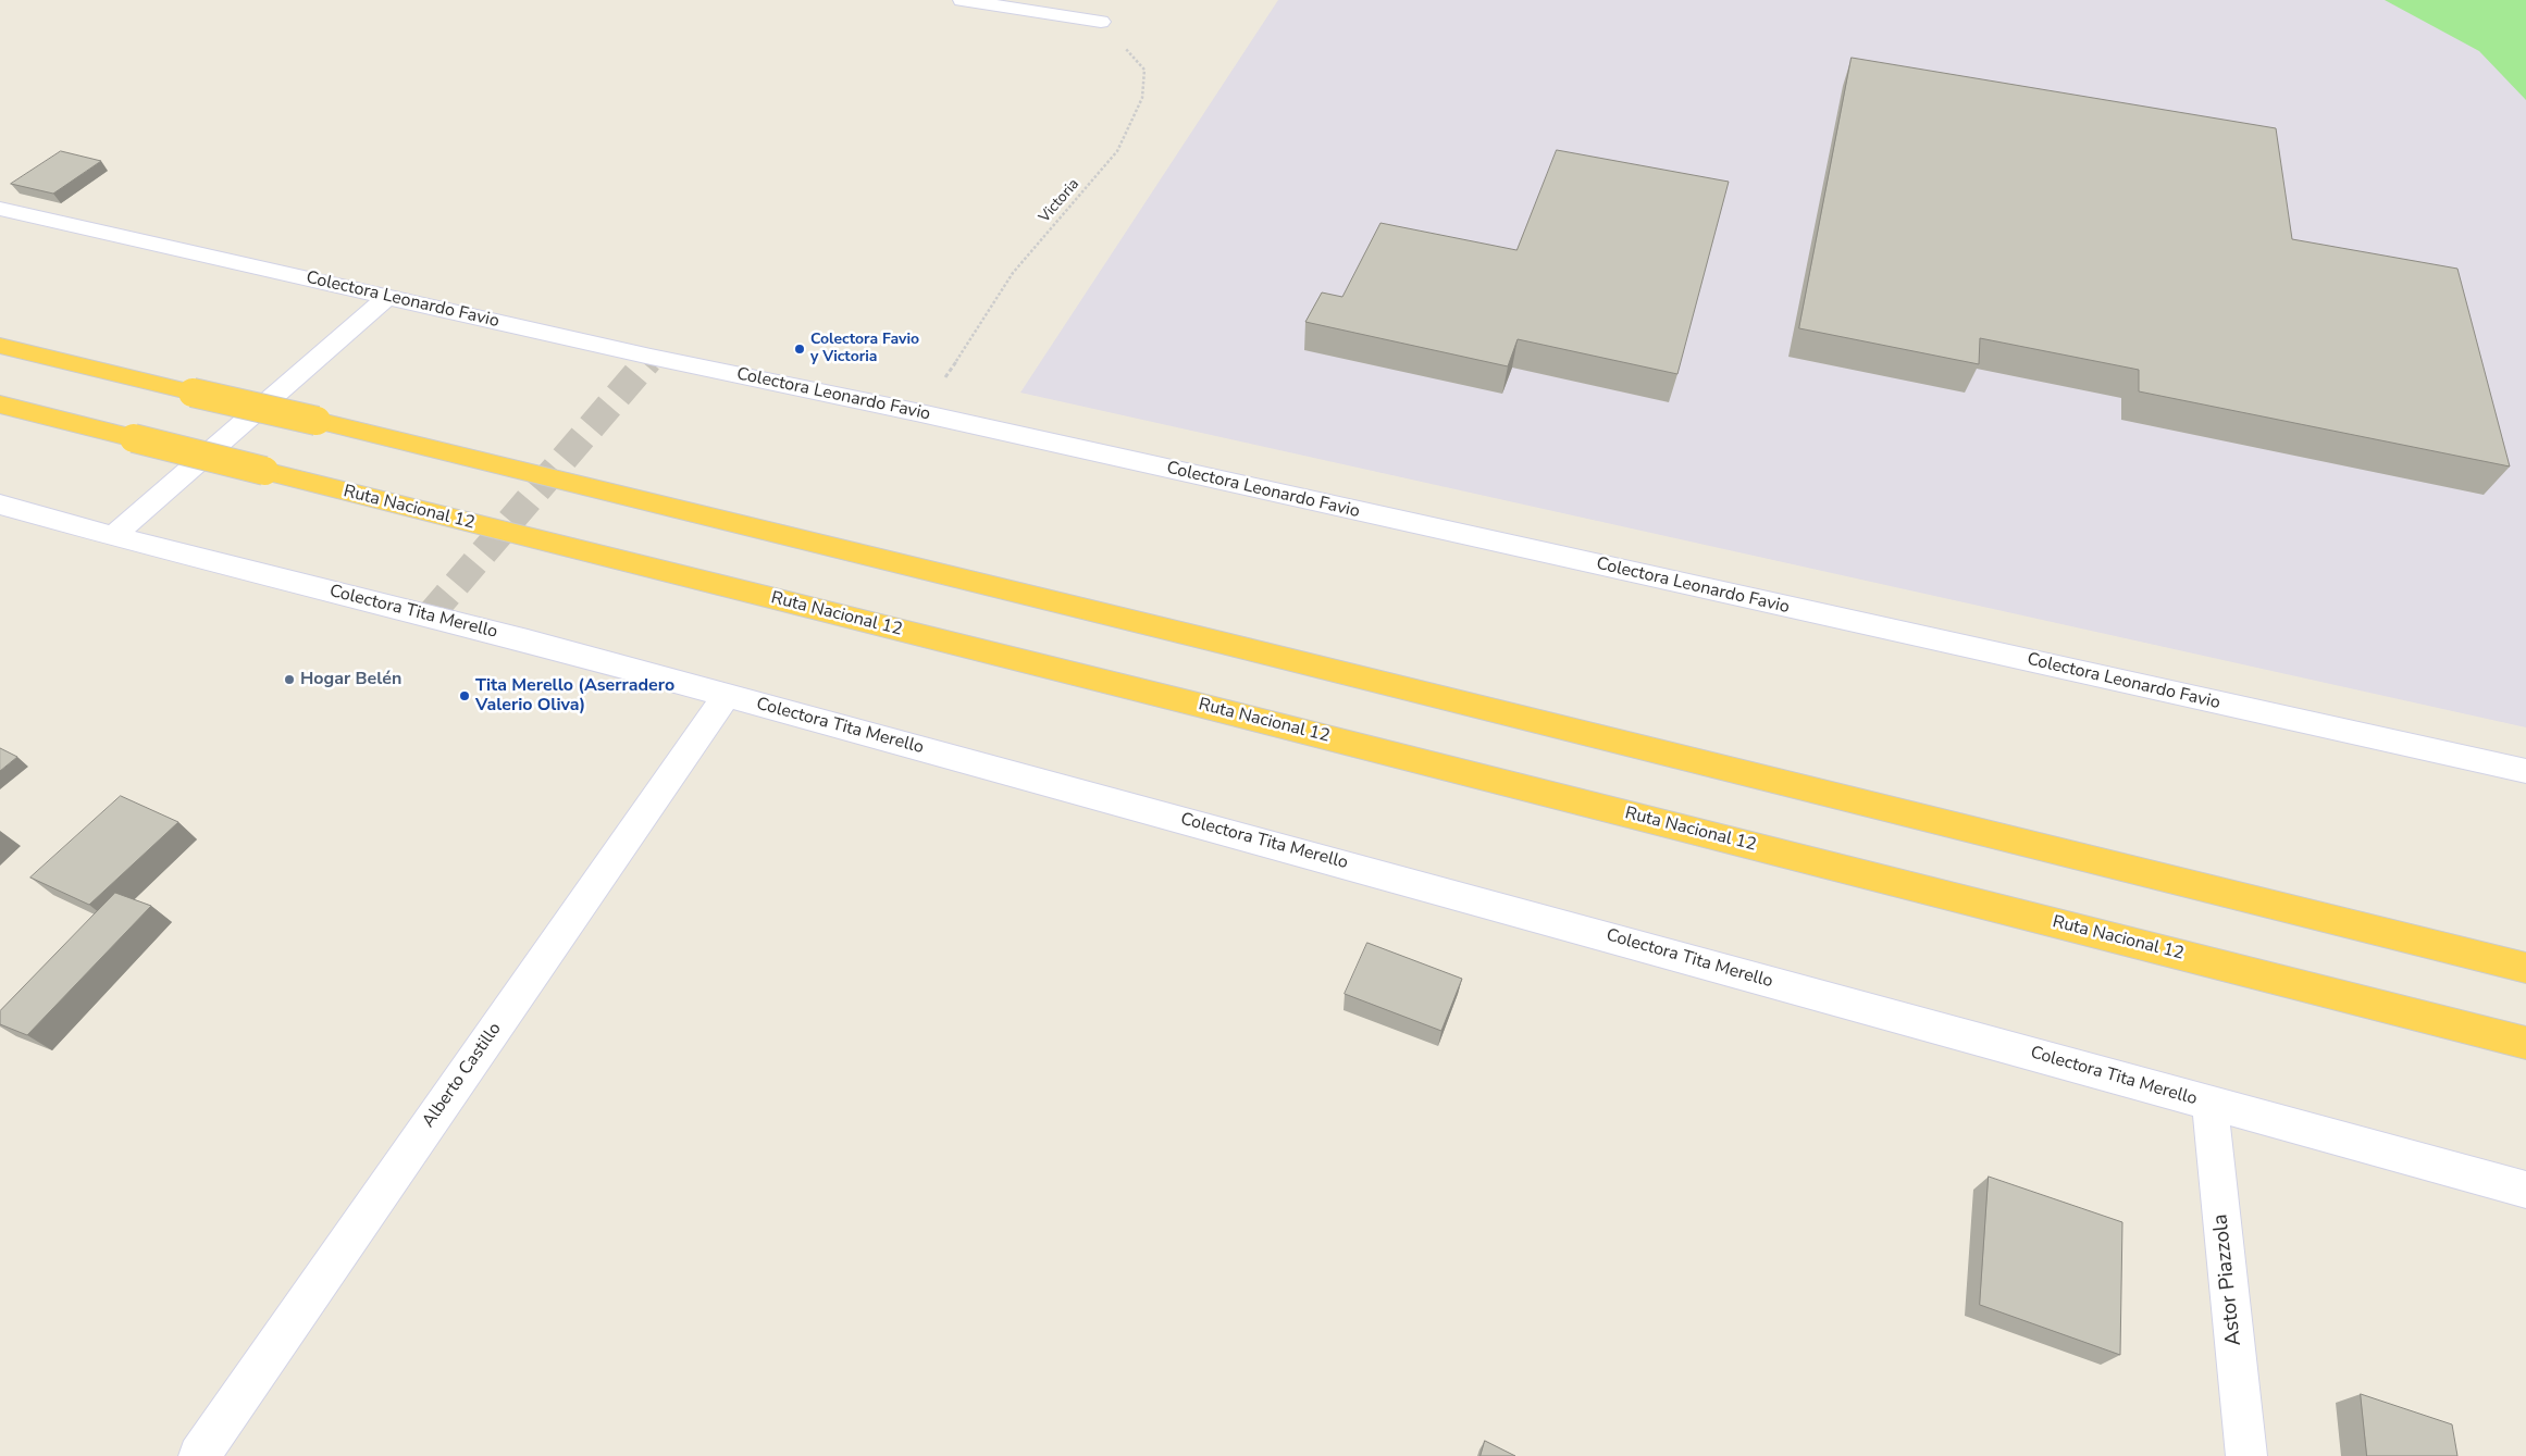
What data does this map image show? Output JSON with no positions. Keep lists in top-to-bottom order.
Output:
{
  "streets": {
    "highway": ["Ruta Nacional 12"],
    "street": [
      "Colectora Leonardo Favio",
      "Colectora Tita Merello",
      "Alberto Castillo",
      "Astor Piazzola"
    ],
    "path": ["Victoria"]
  },
  "crossings": [
    ["Victoria", "Colectora Leonardo Favio"],
    ["Colectora Tita Merello", "Alberto Castillo"],
    ["Colectora Tita Merello", "Astor Piazzola"]
  ],
  "places": ["Colectora Favio y Victoria", "Hogar Belén", "Tita Merello (Aserradero Valerio Oliva)"]
}
